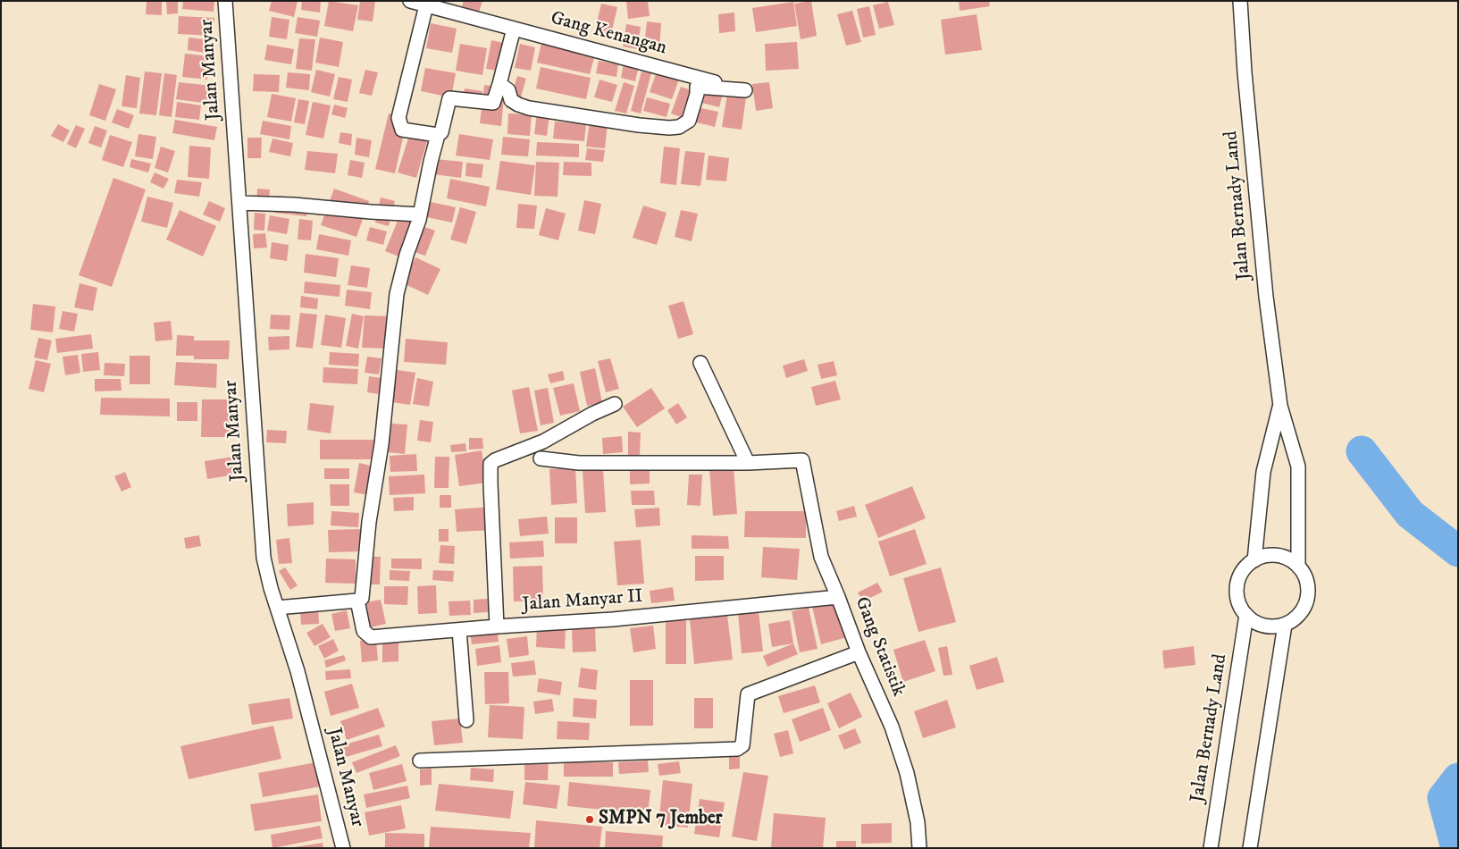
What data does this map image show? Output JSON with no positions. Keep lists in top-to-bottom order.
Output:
{
  "streets": {
    "street": [
      "Gang Kenangan",
      "Jalan Manyar",
      "Jalan Bernady Land",
      "Jalan Manyar II",
      "Gang Statistik"
    ]
  },
  "crossings": [
    ["Jalan Manyar II", "Gang Statistik"]
  ],
  "places": ["SMPN 7 Jember"]
}
